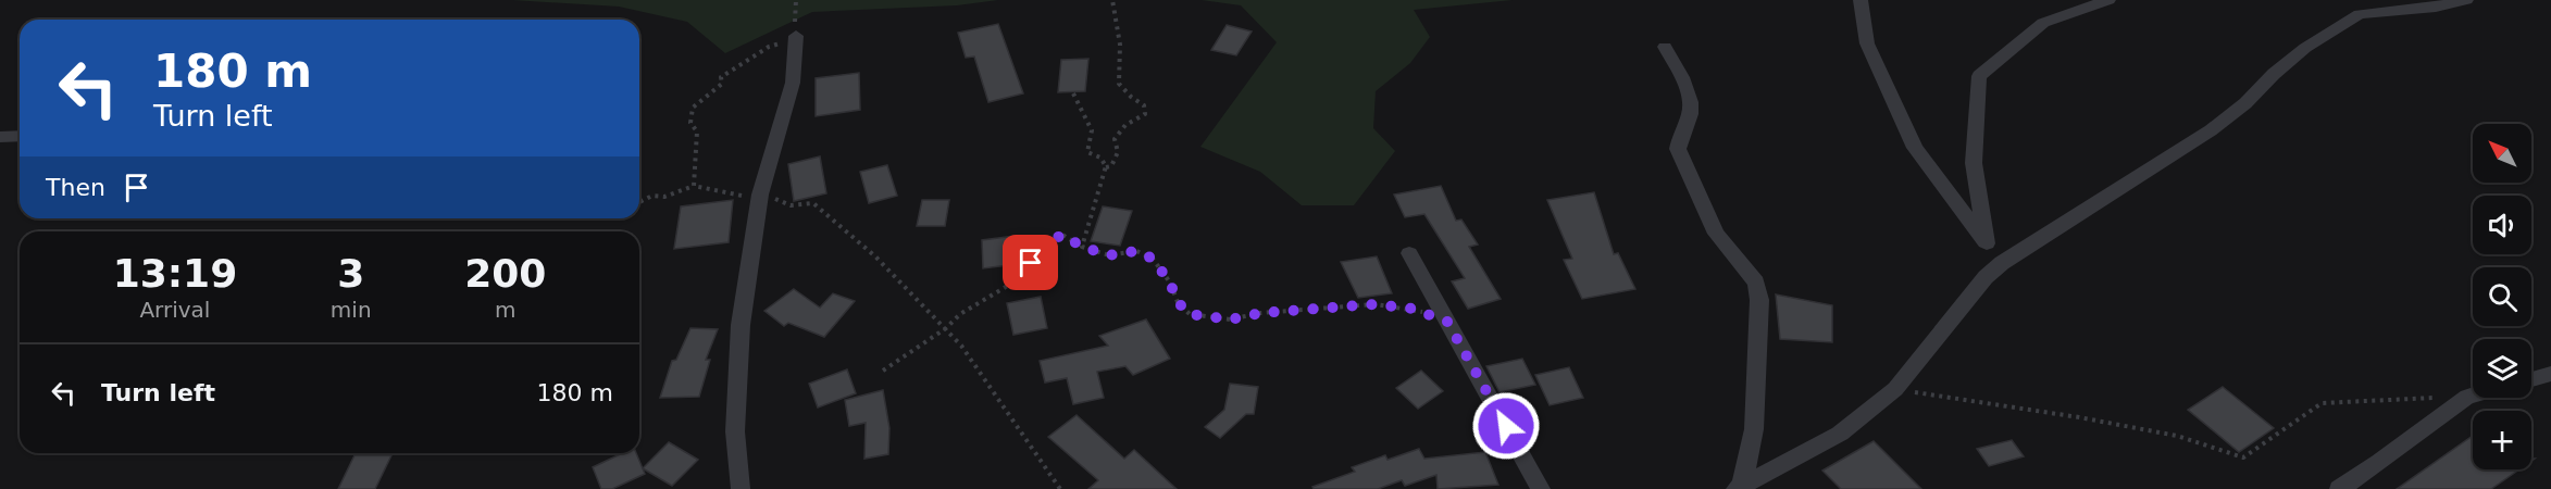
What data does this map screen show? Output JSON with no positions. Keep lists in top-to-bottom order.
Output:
{
  "north": "top left",
  "page": {
    "turn": ["180 m", "Turn left"],
    "map_buttons": "+",
    "then": "Then",
    "eta": [
      "13:19",
      "Arrival",
      "3",
      "min",
      "200",
      "m"
    ],
    "list": [
      {
        "name": "Turn left",
        "value": "180 m"
      }
    ]
  }
}
